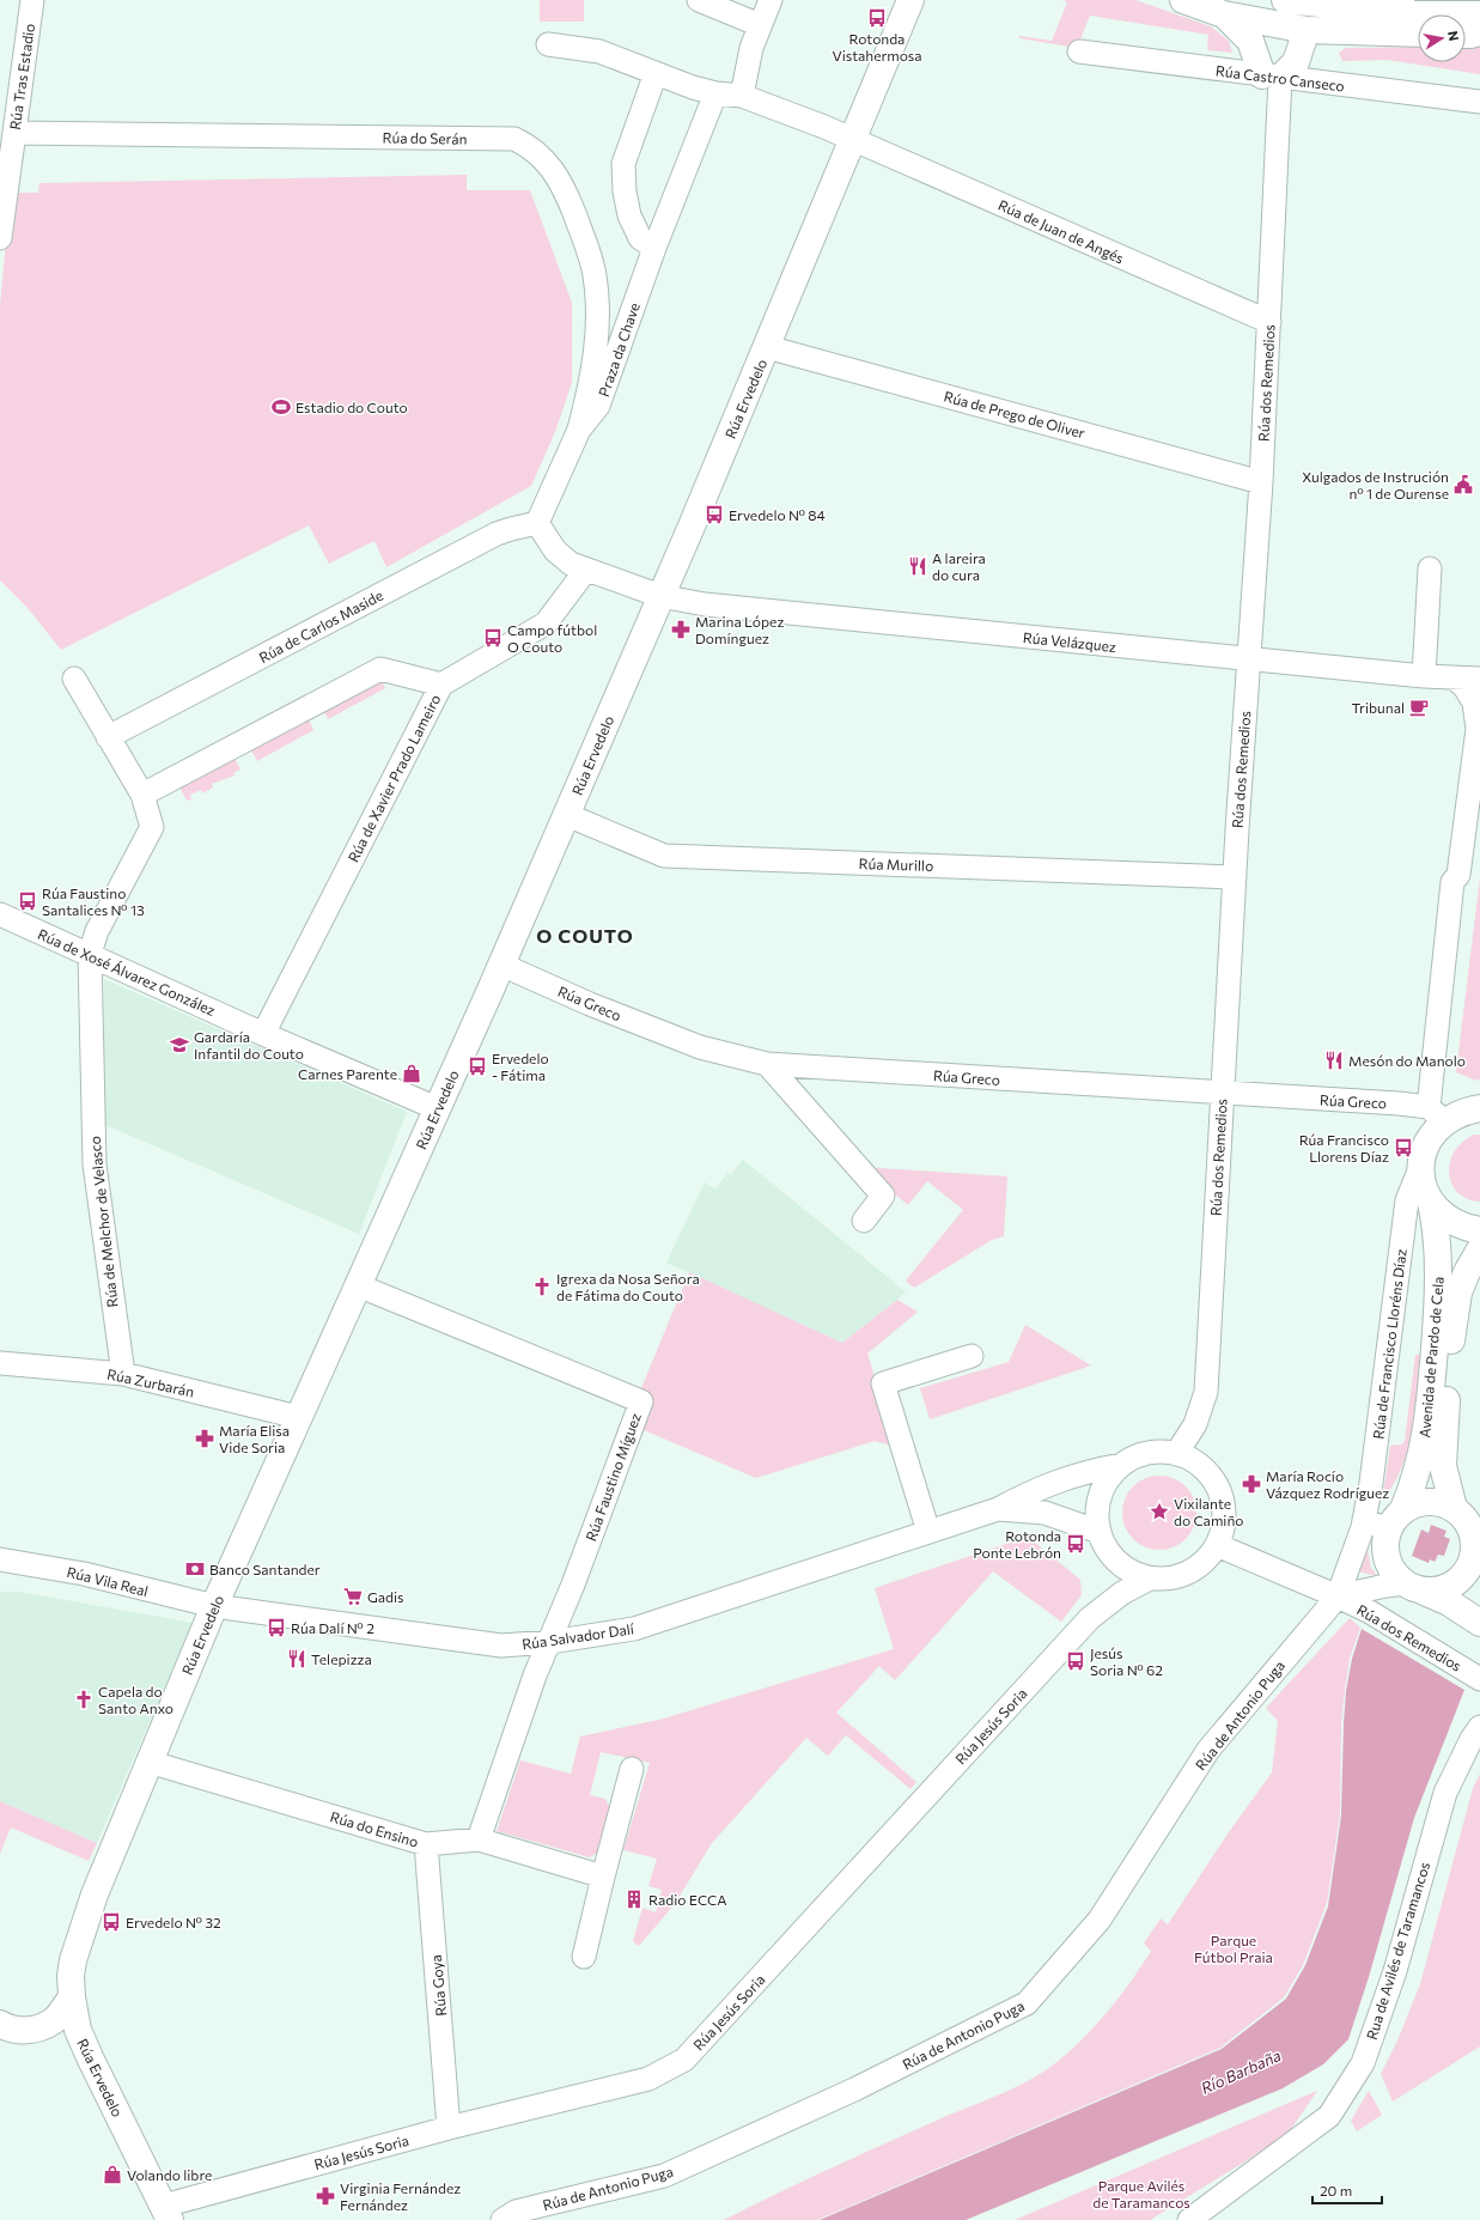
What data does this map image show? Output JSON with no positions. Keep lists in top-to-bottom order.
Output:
{
  "streets": {
    "main road": ["Rúa Ervedelo", "Avenida de Pardo de Cela"],
    "street": [
      "Rúa Tras Estadio",
      "Rúa Castro Canseco",
      "Rúa do Serán",
      "Rúa de Juan de Angés",
      "Praza da Chave",
      "Rúa dos Remedios",
      "Rúa de Prego de Oliver",
      "Rúa de Carlos Maside",
      "Rúa Velázquez",
      "Rúa de Xavier Prado Lameiro",
      "Rúa Murillo",
      "Rúa de Xosé Álvarez González",
      "Rúa Greco",
      "Rúa de Melchor de Velasco",
      "Rúa de Francisco Lloréns Díaz",
      "Rúa Zurbarán",
      "Rúa Faustino Míguez",
      "Rúa Vila Real",
      "Rúa Salvador Dalí",
      "Rúa de Antonio Puga",
      "Rúa Jesús Soria",
      "Rúa do Ensino",
      "Rua de Avilés de Taramancos",
      "Rúa Goya"
    ]
  },
  "crossings": [
    ["Rúa Tras Estadio", "Rúa do Serán"],
    ["Rúa Castro Canseco", "Rúa dos Remedios"],
    ["Rúa do Serán", "Praza da Chave"],
    ["Rúa de Juan de Angés", "Rúa dos Remedios"],
    ["Rúa de Juan de Angés", "Rúa Ervedelo"],
    ["Praza da Chave", "Rúa de Carlos Maside"],
    ["Rúa dos Remedios", "Rúa de Prego de Oliver"],
    ["Rúa dos Remedios", "Rúa Velázquez"],
    ["Rúa dos Remedios", "Rúa Murillo"],
    ["Rúa dos Remedios", "Rúa Greco"],
    ["Rúa dos Remedios", "Rúa de Francisco Lloréns Díaz"],
    ["Rúa dos Remedios", "Avenida de Pardo de Cela"],
    ["Rúa dos Remedios", "Rúa Salvador Dalí"],
    ["Rúa dos Remedios", "Rúa de Antonio Puga"],
    ["Rúa dos Remedios", "Rúa Jesús Soria"],
    ["Rúa Ervedelo", "Rúa de Prego de Oliver"],
    ["Rúa Ervedelo", "Rúa Velázquez"],
    ["Rúa Ervedelo", "Rúa Murillo"],
    ["Rúa Ervedelo", "Rúa de Xosé Álvarez González"],
    ["Rúa Ervedelo", "Rúa Greco"],
    ["Rúa Ervedelo", "Rúa Zurbarán"],
    ["Rúa Ervedelo", "Rúa Faustino Míguez"],
    ["Rúa Ervedelo", "Rúa Vila Real"],
    ["Rúa Ervedelo", "Rúa Salvador Dalí"],
    ["Rúa Ervedelo", "Rúa Jesús Soria"],
    ["Rúa Ervedelo", "Rúa do Ensino"],
    ["Rúa de Carlos Maside", "Rúa de Melchor de Velasco"],
    ["Rúa de Xavier Prado Lameiro", "Rúa de Xosé Álvarez González"],
    ["Rúa de Xosé Álvarez González", "Rúa de Melchor de Velasco"],
    ["Rúa de Melchor de Velasco", "Rúa Zurbarán"],
    ["Rúa de Francisco Lloréns Díaz", "Avenida de Pardo de Cela"],
    ["Rúa de Francisco Lloréns Díaz", "Rúa de Antonio Puga"],
    ["Rúa Faustino Míguez", "Rúa Salvador Dalí"],
    ["Rúa Faustino Míguez", "Rúa do Ensino"],
    ["Rúa Vila Real", "Rúa Salvador Dalí"],
    ["Rúa Salvador Dalí", "Rúa Jesús Soria"],
    ["Rúa Jesús Soria", "Rúa Goya"],
    ["Rúa do Ensino", "Rúa Goya"]
  ],
  "districts": ["O COUTO"],
  "water": ["Río Barbaña"],
  "parks": ["Parque Fútbol Praia", "Parque Avilés de Taramancos"],
  "places": {
    "bus stop": [
      "Rotonda Vistahermosa",
      "Ervedelo Nº 84",
      "Campo fútbol O Couto",
      "Rúa Faustino Santalices Nº 13",
      "Ervedelo - Fátima",
      "Rúa Francisco Llorens Díaz",
      "Rotonda Ponte Lebrón",
      "Rúa Dalí Nº 2",
      "Jesús Soria Nº 62",
      "Ervedelo Nº 32"
    ],
    "sports": ["Estadio do Couto"],
    "public building": ["Xulgados de Instrución nº 1 de Ourense"],
    "restaurant": ["A lareira do cura", "Mesón do Manolo", "Telepizza"],
    "pharmacy": [
      "Marina López Domínguez",
      "María Elisa Vide Soria",
      "María Rocío Vázquez Rodríguez",
      "Virginia Fernández Fernández"
    ],
    "cafe": ["Tribunal"],
    "school or university": ["Gardaría Infantil do Couto"],
    "shop": ["Carnes Parente", "Volando libre"],
    "church": ["Igrexa da Nosa Señora de Fátima do Couto", "Capela do Santo Anxo"],
    "place": ["Vixilante do Camiño"],
    "bank": ["Banco Santander"],
    "supermarket": ["Gadis"],
    "building": ["Radio ECCA"]
  },
  "scale_bar": "20 m",
  "north": "right"
}
